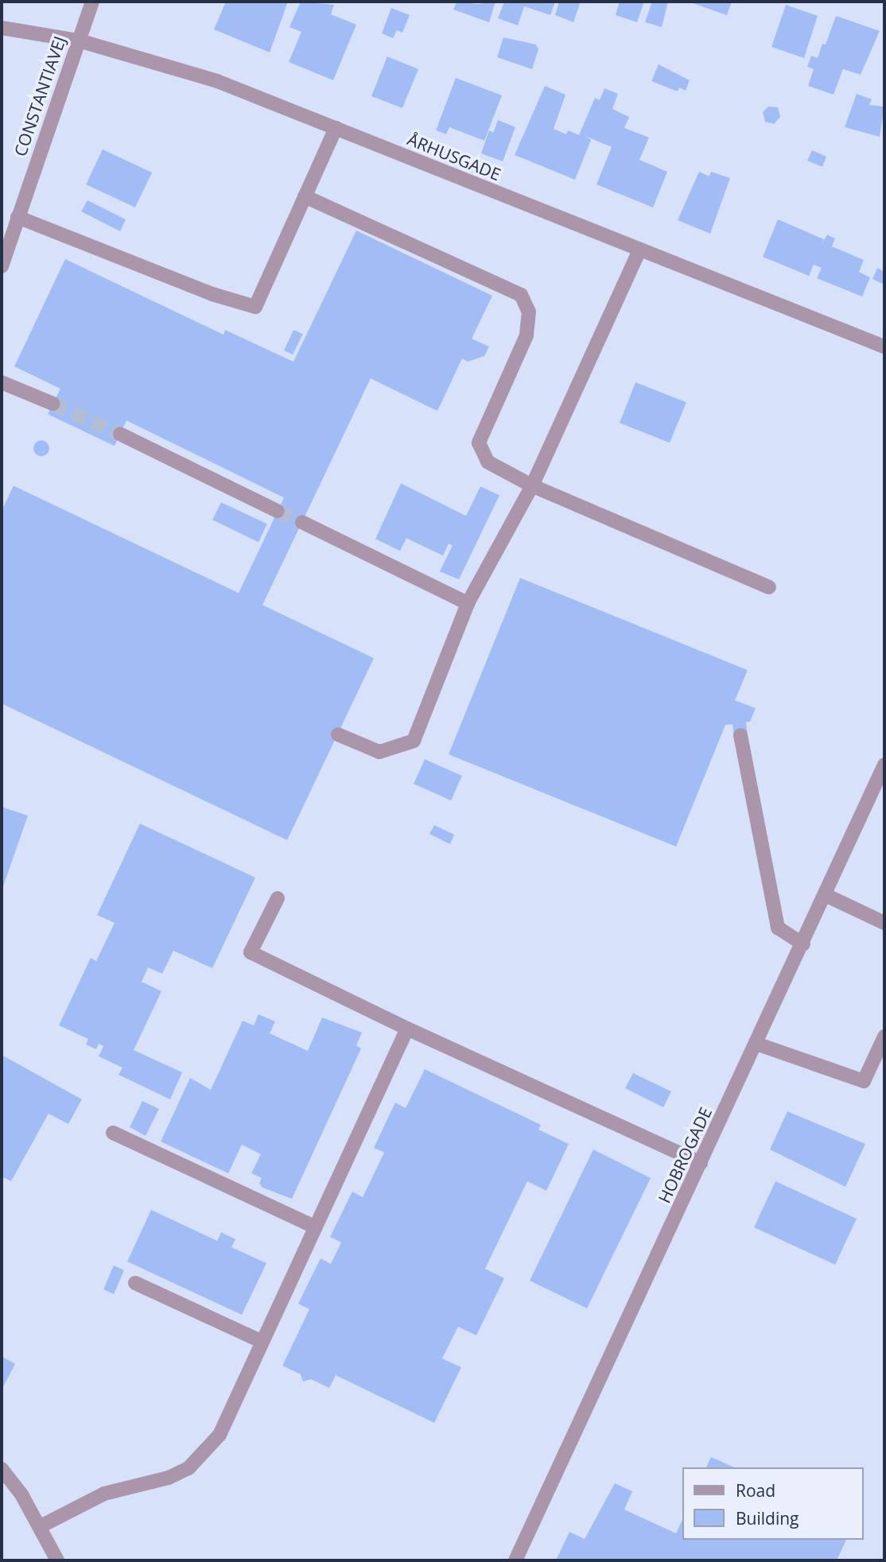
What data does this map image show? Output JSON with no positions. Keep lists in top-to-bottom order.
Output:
{
  "streets": {
    "street": ["CONSTANTIAVEJ", "ÅRHUSGADE", "HOBROGADE"]
  },
  "crossings": [
    ["CONSTANTIAVEJ", "ÅRHUSGADE"]
  ],
  "legend": ["Road", "Building"]
}
